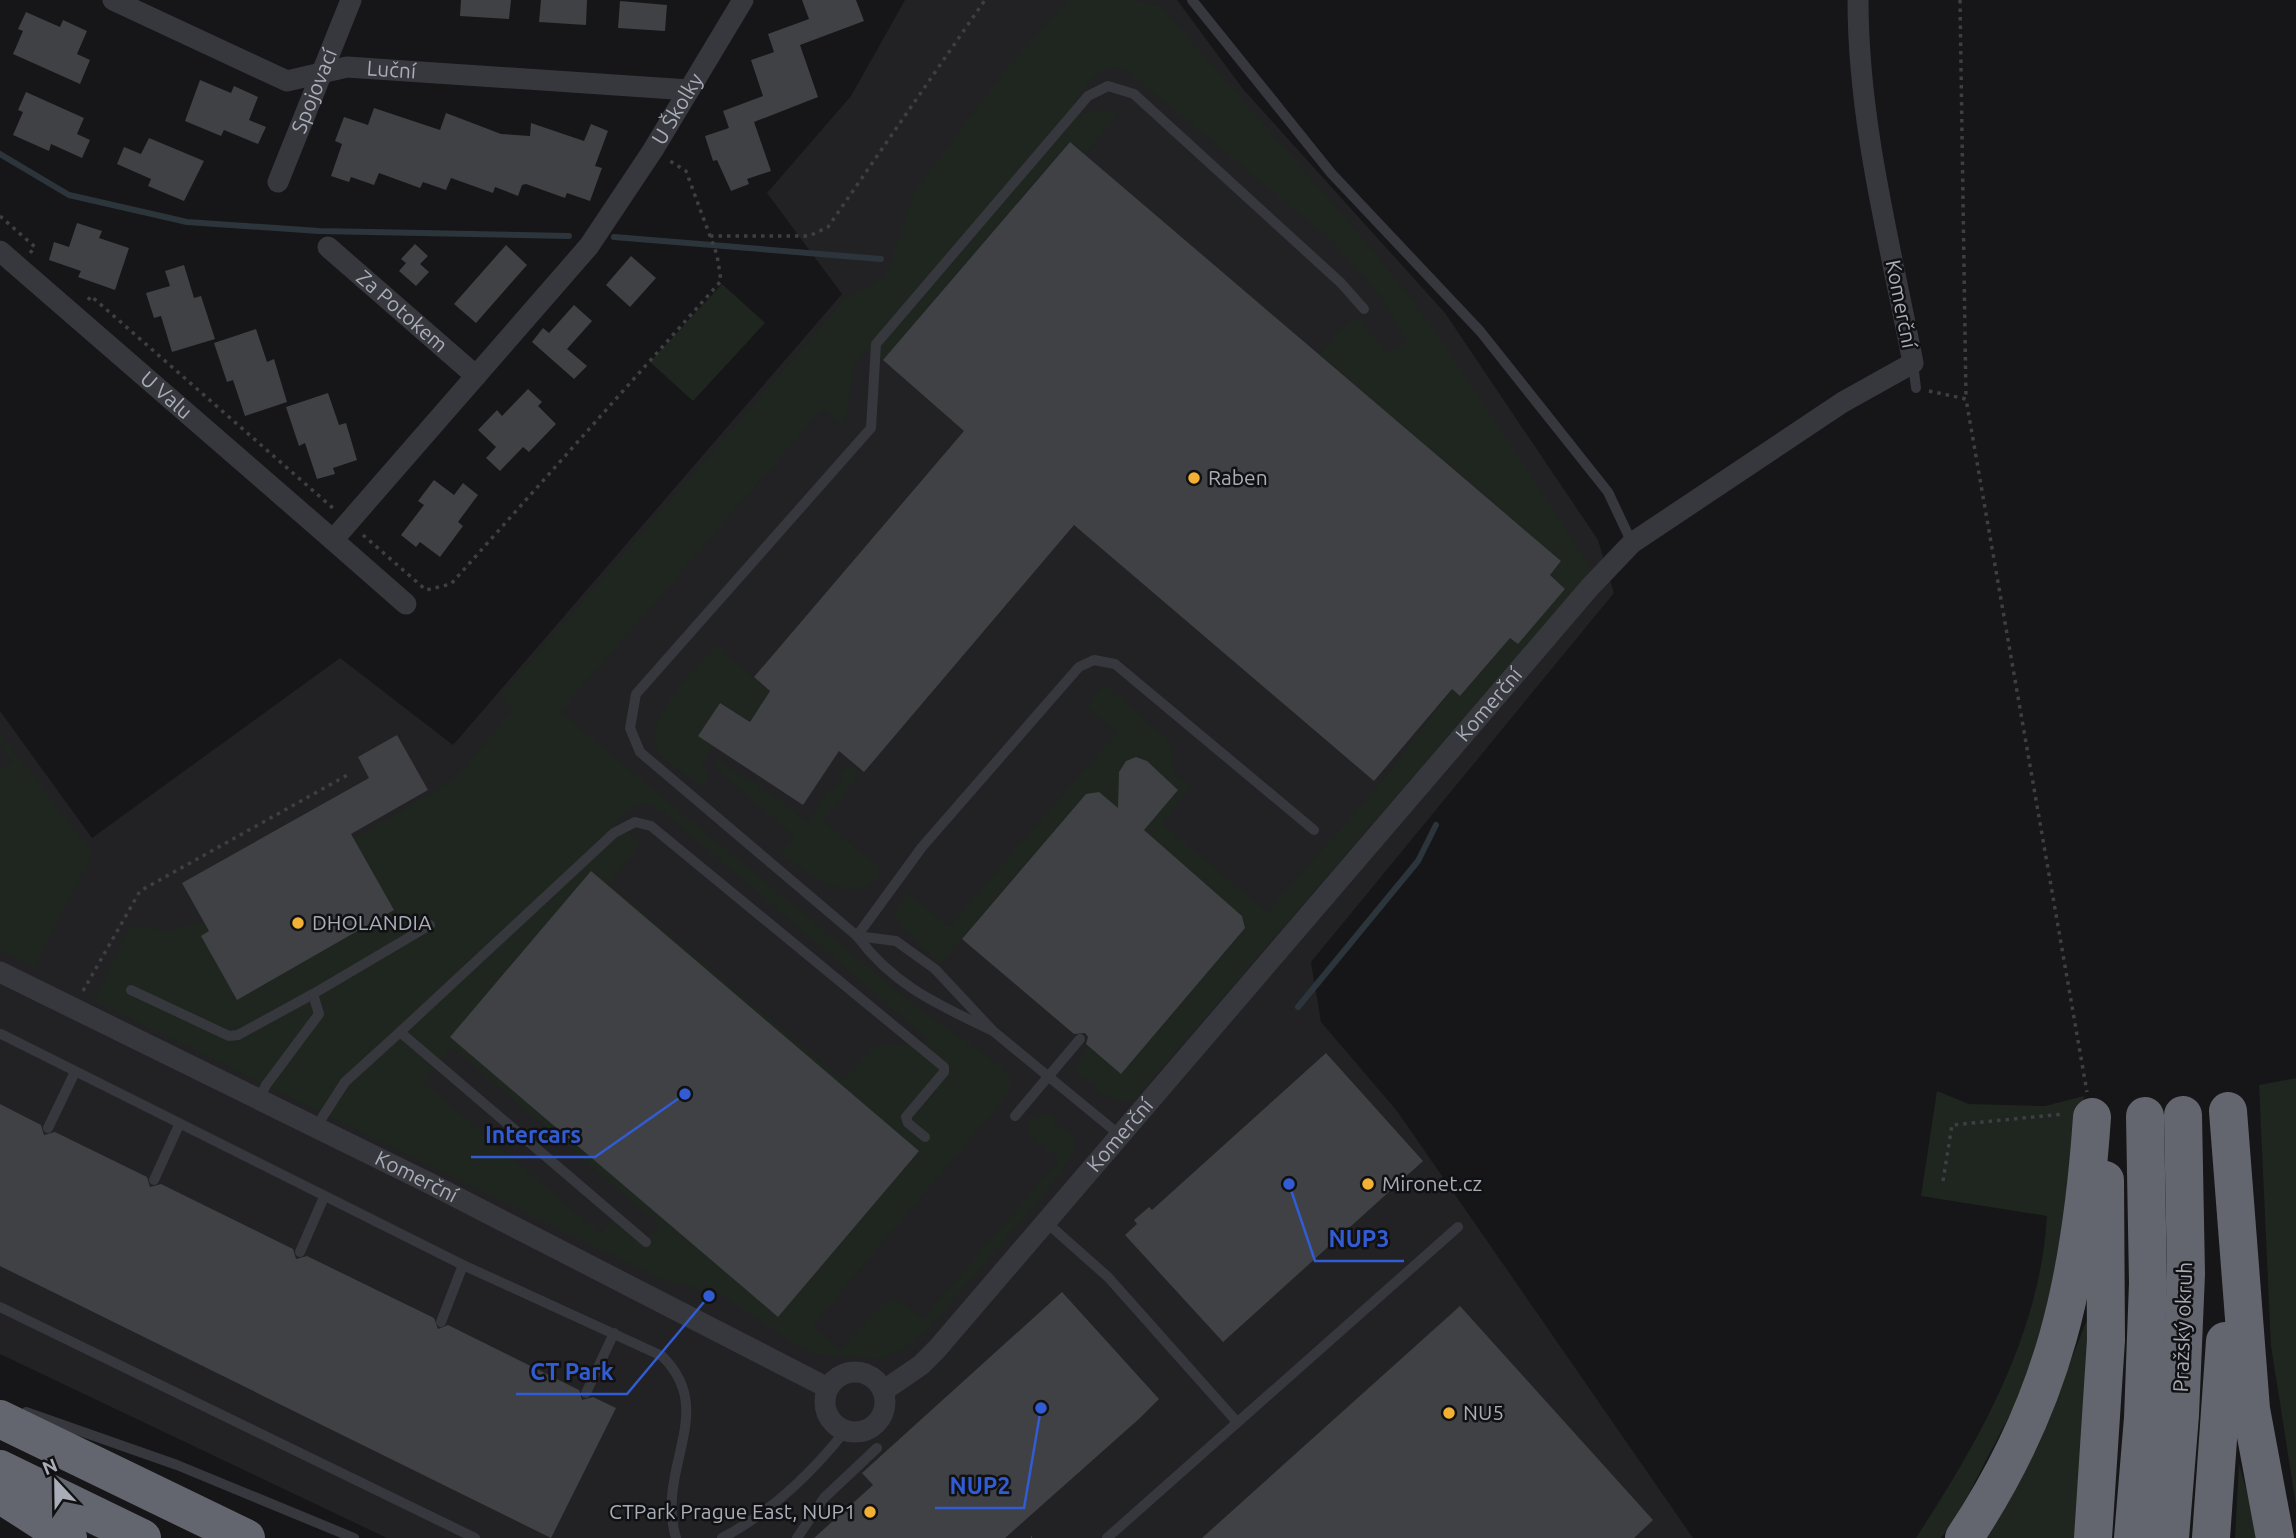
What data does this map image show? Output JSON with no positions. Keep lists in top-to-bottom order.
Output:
{
  "streets": {
    "highway": ["Pražský okruh"],
    "street": [
      "Luční",
      "Spojovací",
      "U Školky",
      "Komerční",
      "Za Potokem",
      "U Valu"
    ]
  },
  "crossings": [
    ["Luční", "Spojovací"],
    ["Luční", "U Školky"],
    ["U Školky", "Za Potokem"]
  ],
  "places": [
    "Raben",
    "DHOLANDIA",
    "Intercars",
    "NUP3",
    "Mironet.cz",
    "CT Park",
    "NUP2",
    "NU5",
    "CTPark Prague East, NUP1"
  ],
  "north": "top"
}
